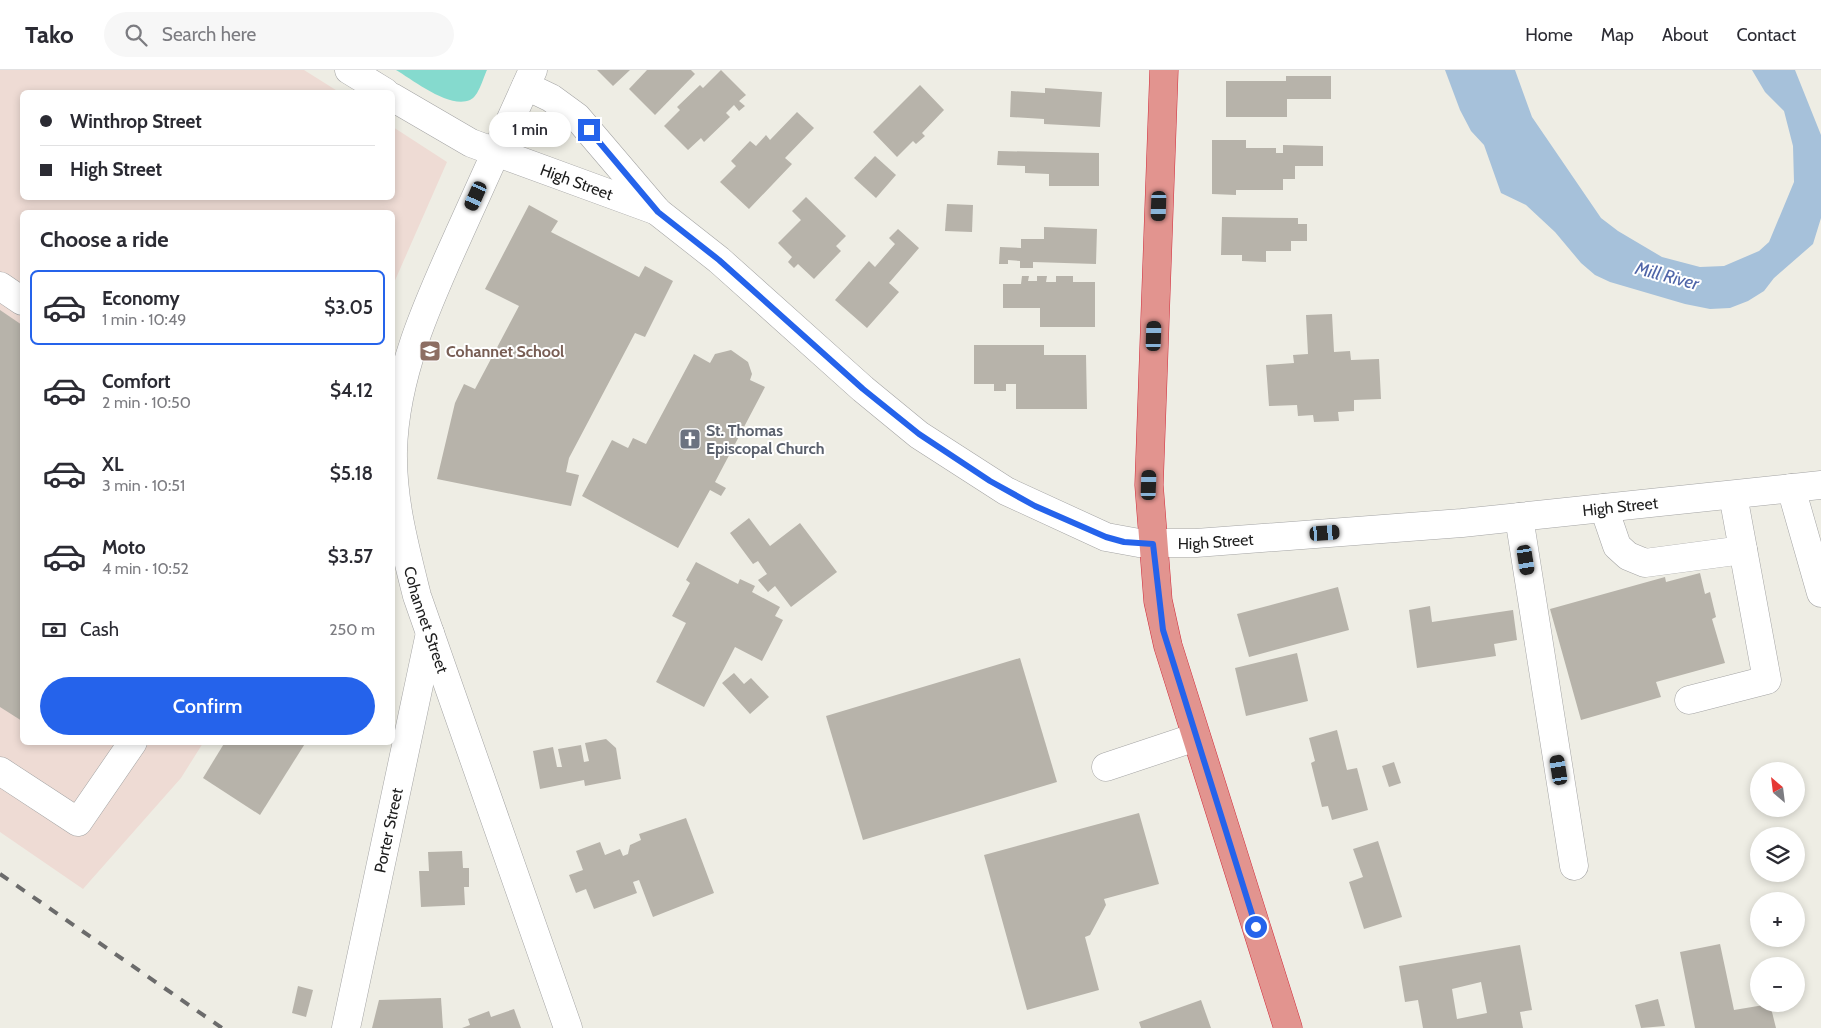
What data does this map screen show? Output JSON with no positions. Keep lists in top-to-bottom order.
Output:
{
  "streets": {
    "street": ["High Street", "Cohannet Street", "Porter Street"]
  },
  "crossings": [
    ["High Street", "Cohannet Street"],
    ["Cohannet Street", "Porter Street"]
  ],
  "water": ["Mill River"],
  "places": {
    "school or university": ["Cohannet School"],
    "church": ["St. Thomas Episcopal Church"]
  },
  "north": "top left",
  "page": {
    "header": "Tako",
    "search": "Search here",
    "nav": [
      "Home",
      "Map",
      "About",
      "Contact"
    ],
    "banner": ["Winthrop Street", "High Street"],
    "bubble": "1 min",
    "heading": "Choose a ride",
    "list": [
      {
        "name": "Economy",
        "note": "1 min · 10:49",
        "value": "$3.05"
      },
      {
        "name": "Comfort",
        "note": "2 min · 10:50",
        "value": "$4.12"
      },
      {
        "name": "XL",
        "note": "3 min · 10:51",
        "value": "$5.18"
      },
      {
        "name": "Moto",
        "note": "4 min · 10:52",
        "value": "$3.57"
      }
    ],
    "pay": ["Cash", "250 m"],
    "buttons": "Confirm",
    "map_buttons": ["+", "−"]
  }
}
